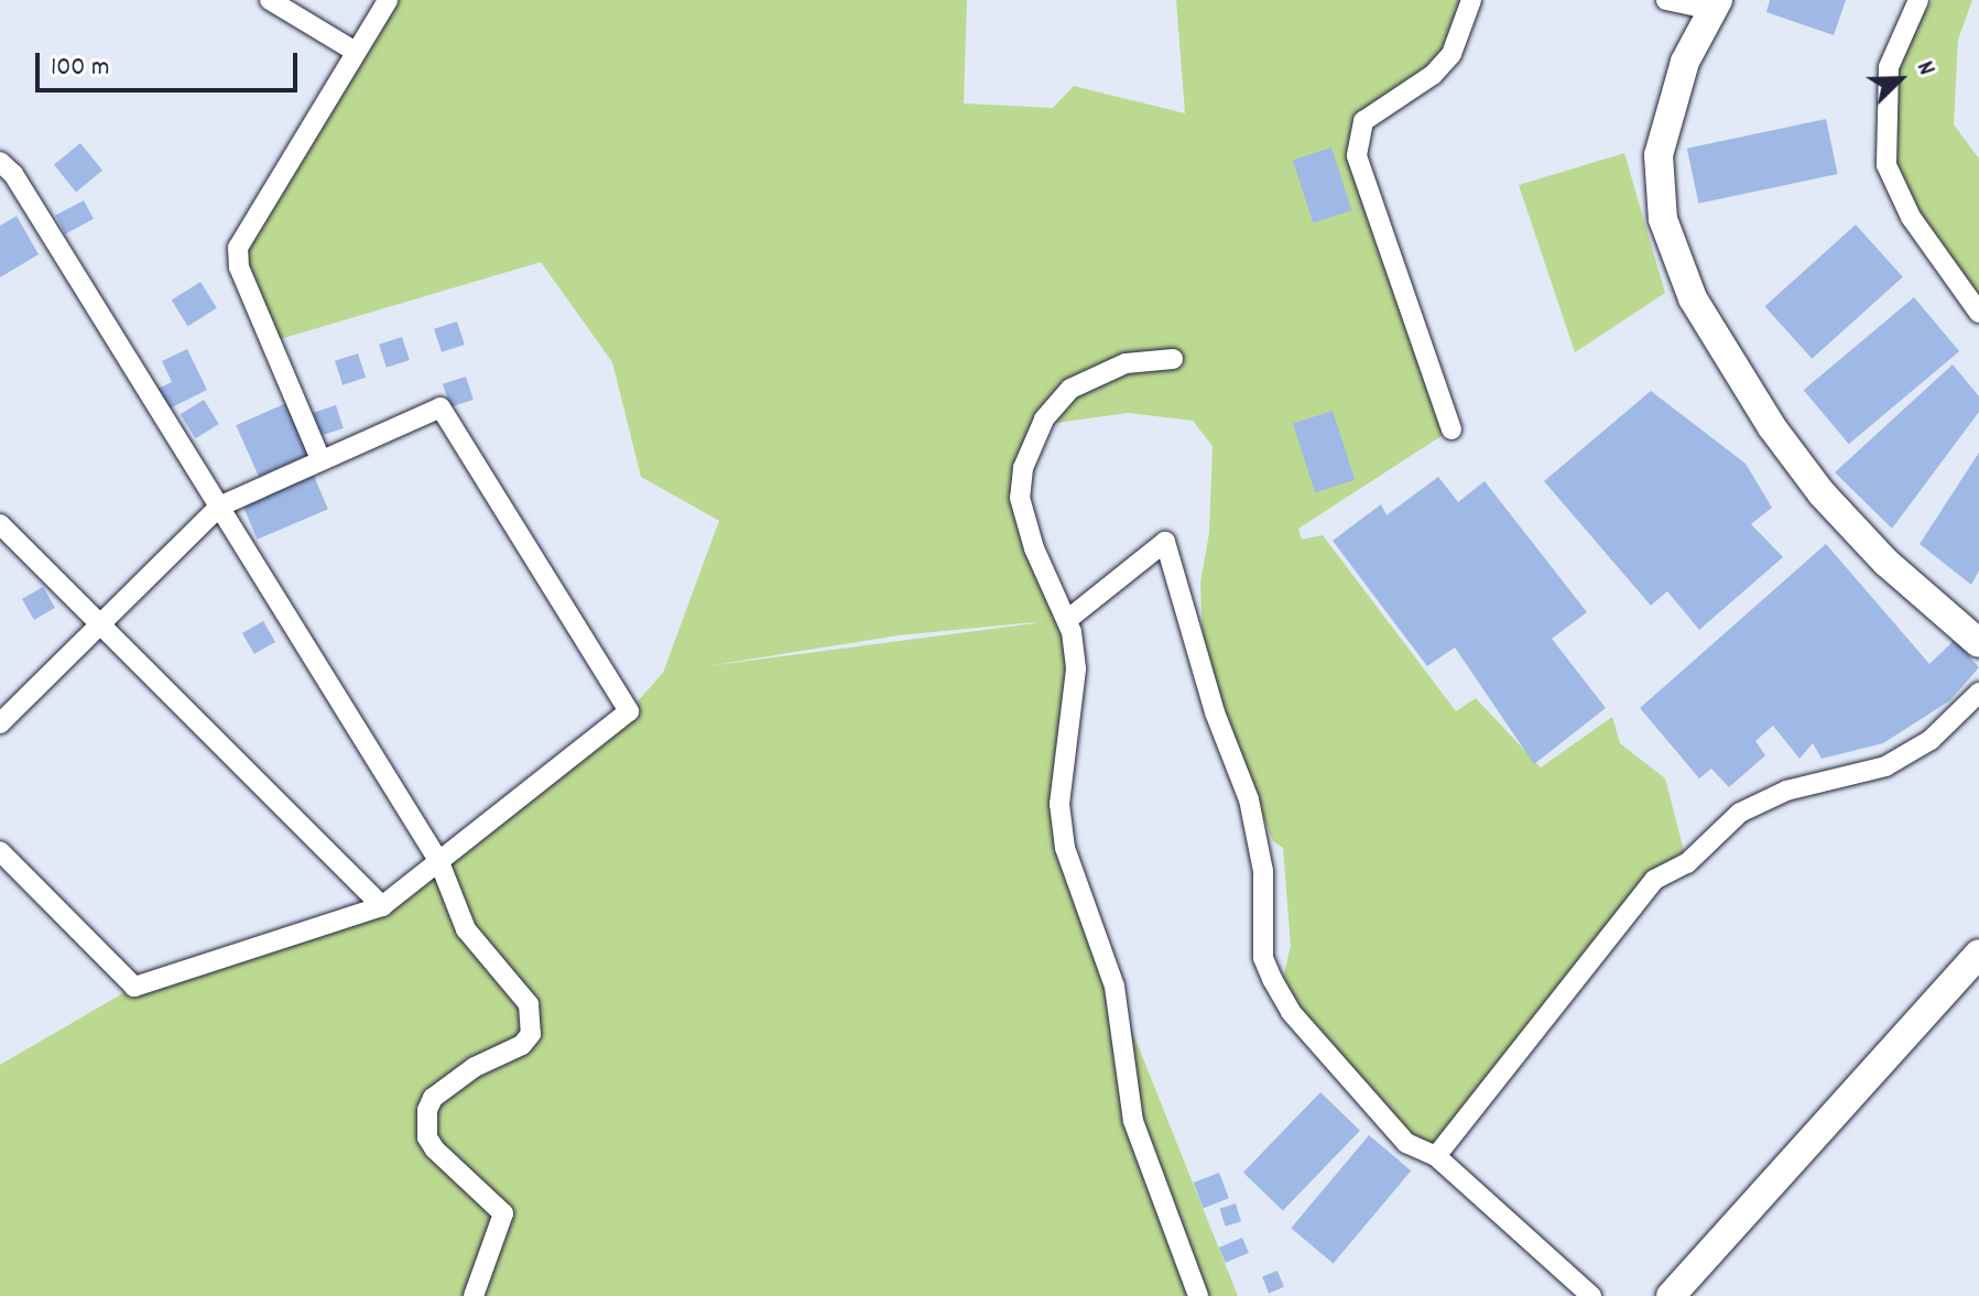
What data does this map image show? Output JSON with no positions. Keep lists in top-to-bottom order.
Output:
{
  "scale_bar": "100 m",
  "north": "top right"
}
